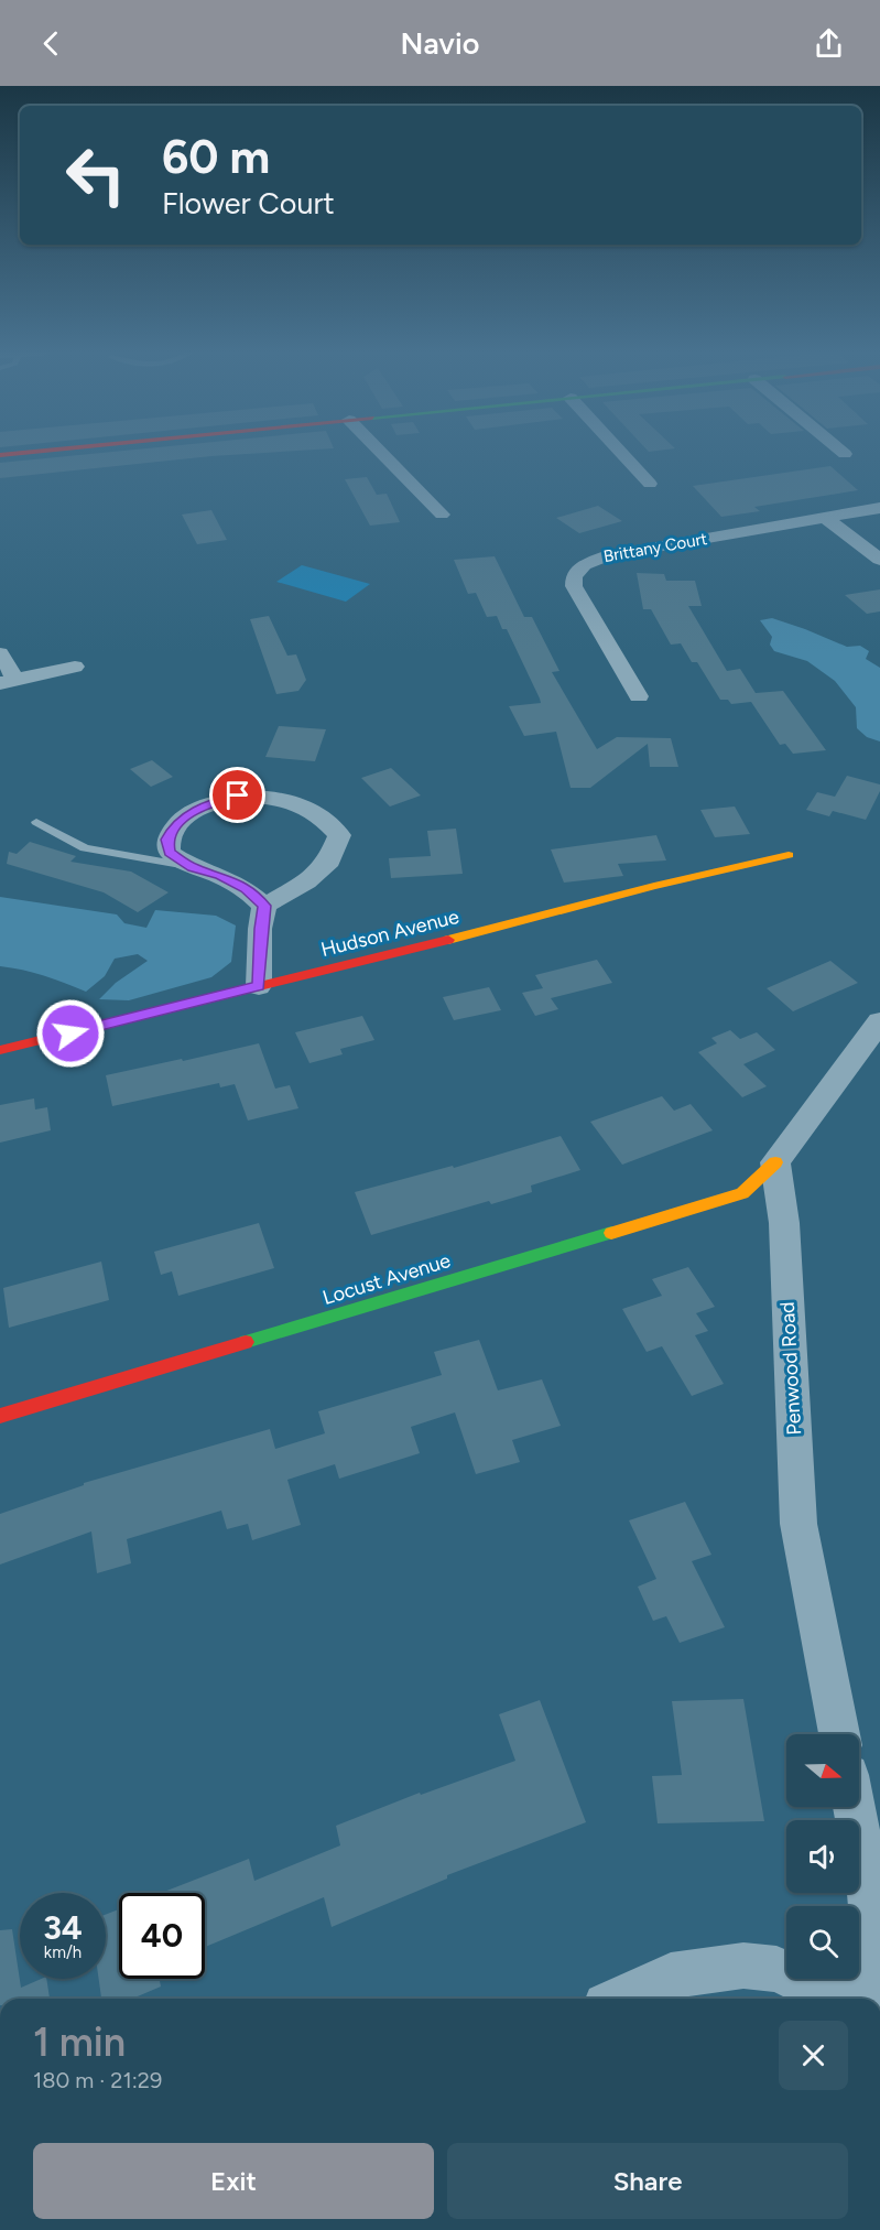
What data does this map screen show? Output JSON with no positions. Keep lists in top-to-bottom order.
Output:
{
  "streets": {
    "street": [
      "Brittany Court",
      "Hudson Avenue",
      "Locust Avenue",
      "Penwood Road"
    ]
  },
  "crossings": [
    ["Locust Avenue", "Penwood Road"]
  ],
  "north": "right",
  "page": {
    "header": "Navio",
    "turn": ["60 m", "Flower Court"],
    "speed": "34 km/h",
    "limit": "40",
    "heading": ["1 min", "180 m · 21:29"],
    "buttons": ["Exit", "Share"]
  }
}
